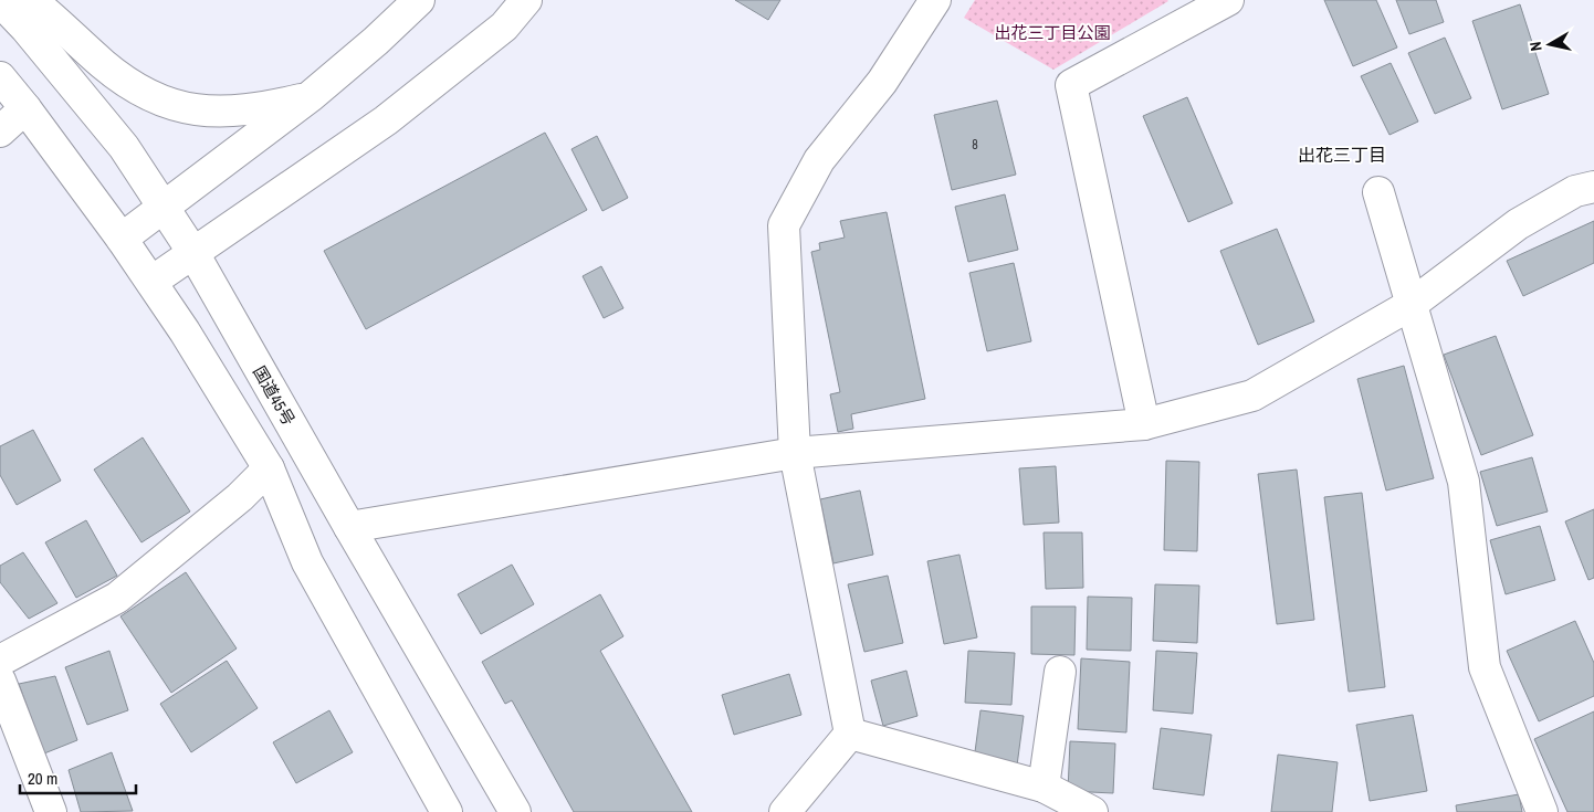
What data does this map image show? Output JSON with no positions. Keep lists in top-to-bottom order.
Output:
{
  "streets": {
    "main road": ["国道45号"]
  },
  "districts": ["出花三丁目"],
  "parks": ["出花三丁目公園"],
  "house_numbers": ["8"],
  "scale_bar": "20 m",
  "north": "left"
}
